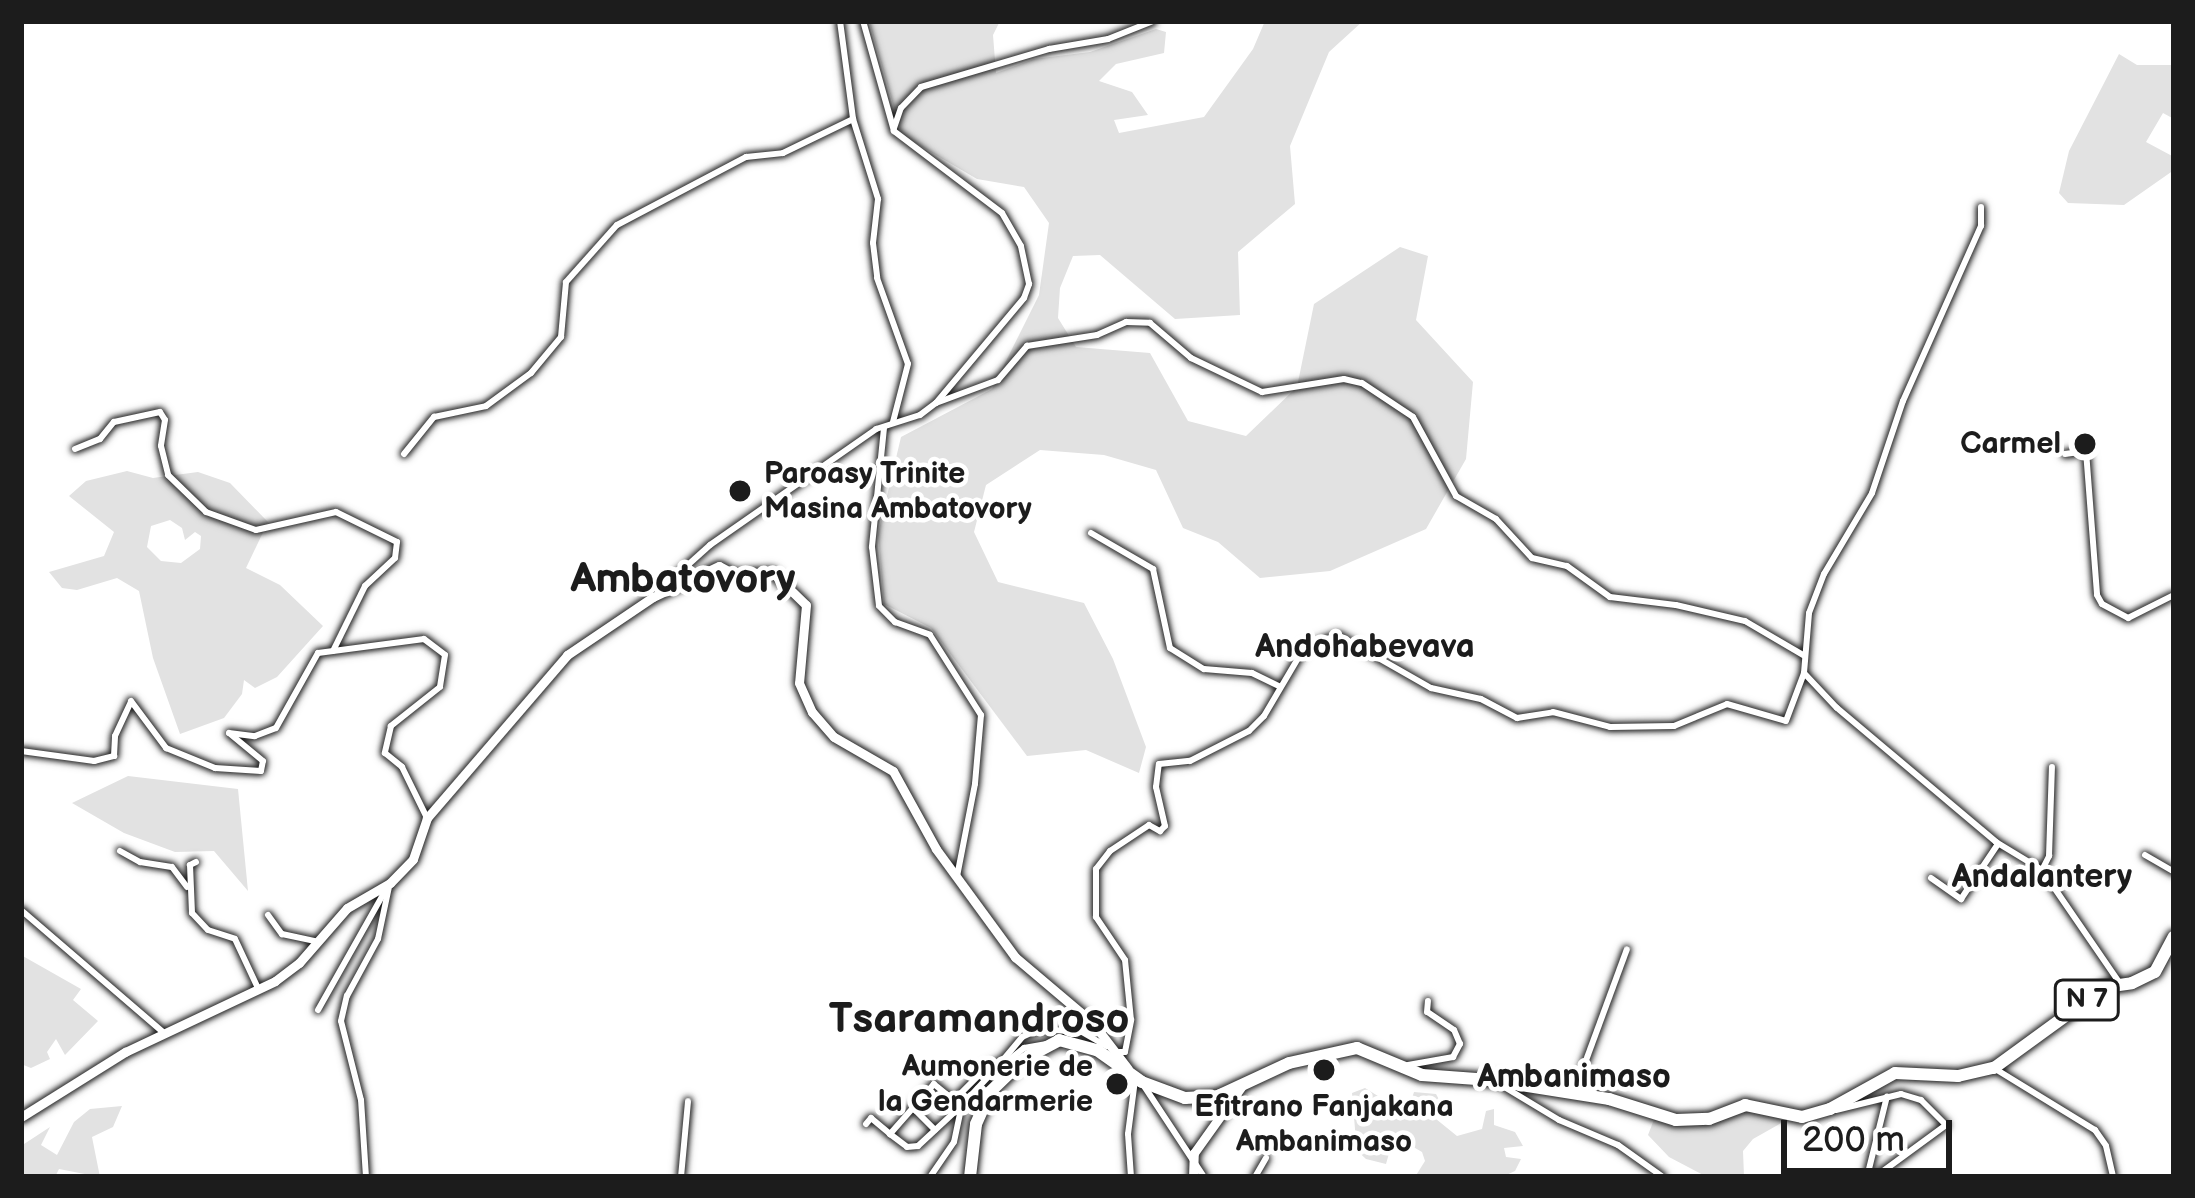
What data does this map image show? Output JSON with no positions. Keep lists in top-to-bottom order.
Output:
{
  "streets": {
    "main road": ["N 7"]
  },
  "districts": [
    "Ambatovory",
    "Andohabevava",
    "Andalantery",
    "Tsaramandroso",
    "Ambanimaso"
  ],
  "places": [
    "Carmel",
    "Paroasy Trinite Masina Ambatovory",
    "Efitrano Fanjakana Ambanimaso",
    "Aumonerie de la Gendarmerie"
  ],
  "scale_bar": "200 m"
}
